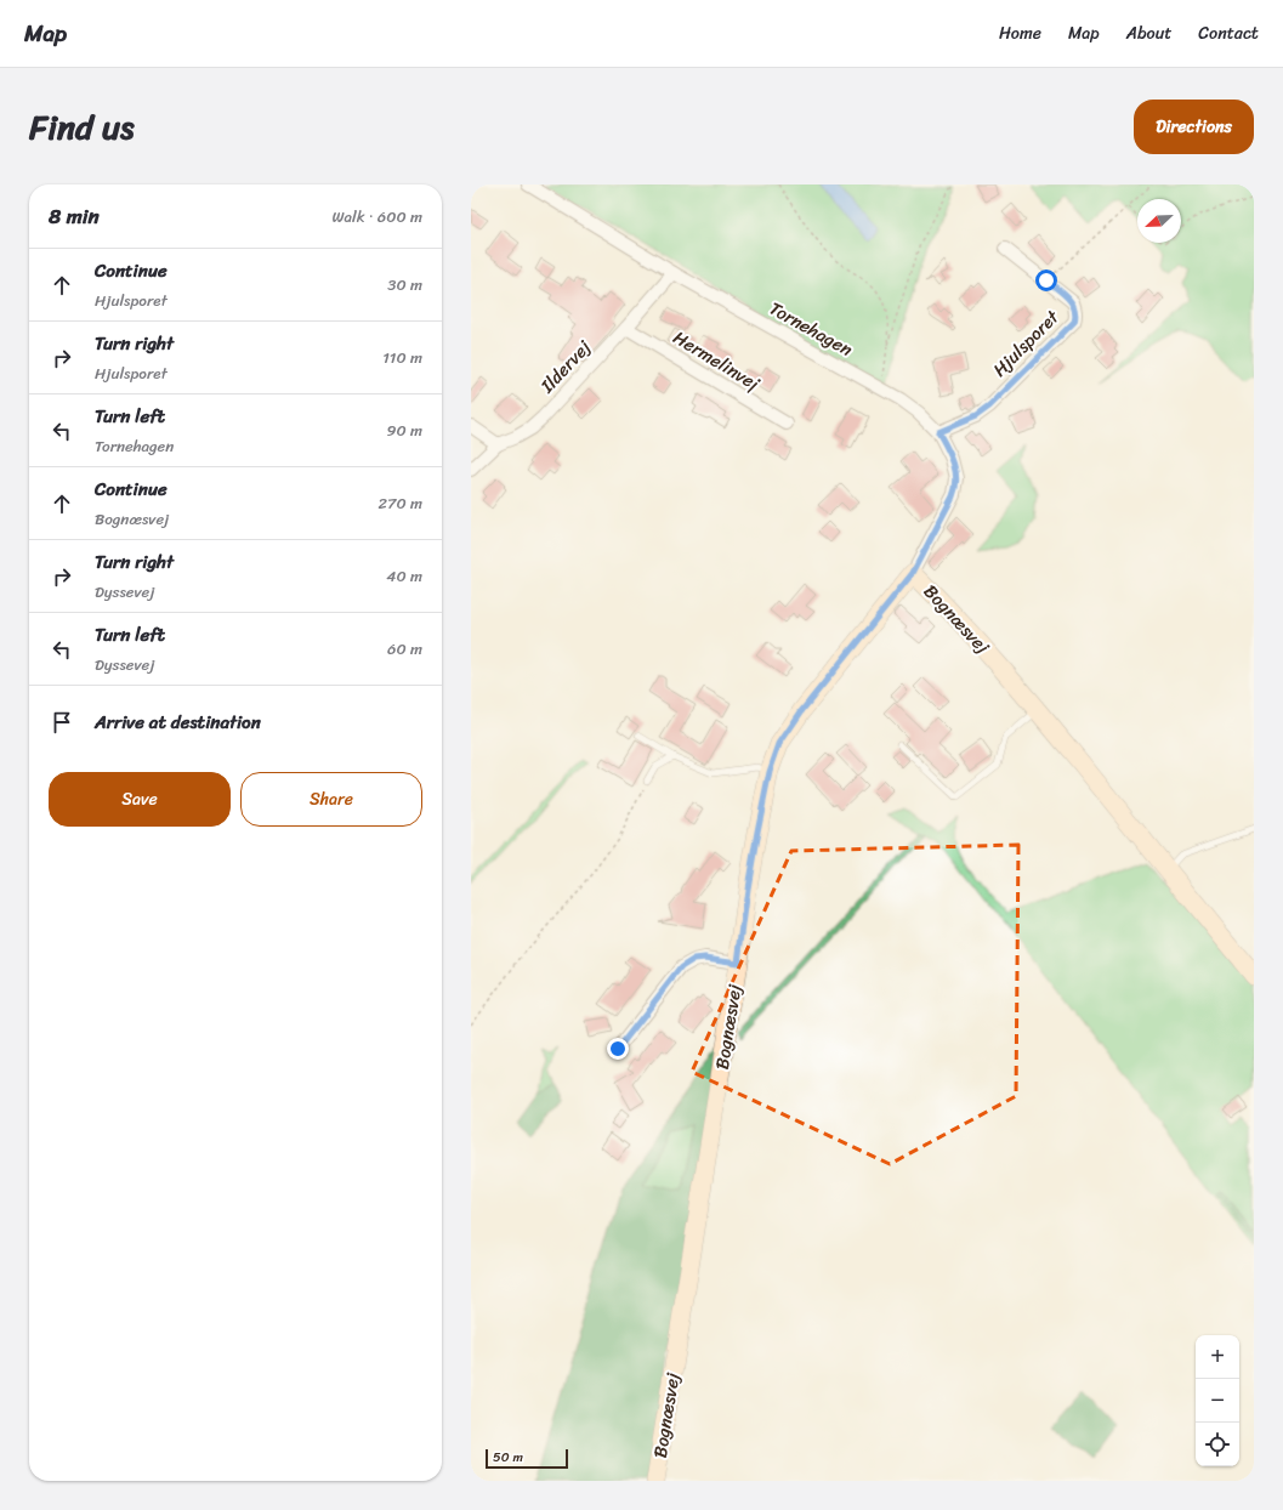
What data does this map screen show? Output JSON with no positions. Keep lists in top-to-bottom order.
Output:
{
  "streets": {
    "street": [
      "Tornehagen",
      "Hjulsporet",
      "Hermelinvej",
      "Ildervej",
      "Bognæsvej"
    ]
  },
  "crossings": [
    ["Tornehagen", "Hjulsporet"],
    ["Tornehagen", "Ildervej"],
    ["Tornehagen", "Bognæsvej"],
    ["Hermelinvej", "Ildervej"]
  ],
  "scale_bar": "50 m",
  "north": "bottom left",
  "page": {
    "header": "Map",
    "nav": [
      "Home",
      "Map",
      "About",
      "Contact"
    ],
    "title": "Find us",
    "buttons": [
      "Directions",
      ["Save", "Share"]
    ],
    "heading": ["8 min", "Walk · 600 m"],
    "list": [
      ["Continue", "Hjulsporet", "30 m"],
      ["Turn right", "Hjulsporet", "110 m"],
      ["Turn left", "Tornehagen", "90 m"],
      ["Continue", "Bognæsvej", "270 m"],
      ["Turn right", "Dyssevej", "40 m"],
      ["Turn left", "Dyssevej", "60 m"],
      "Arrive at destination"
    ],
    "map_buttons": ["+", "−"],
    "scale": "50 m"
  }
}
